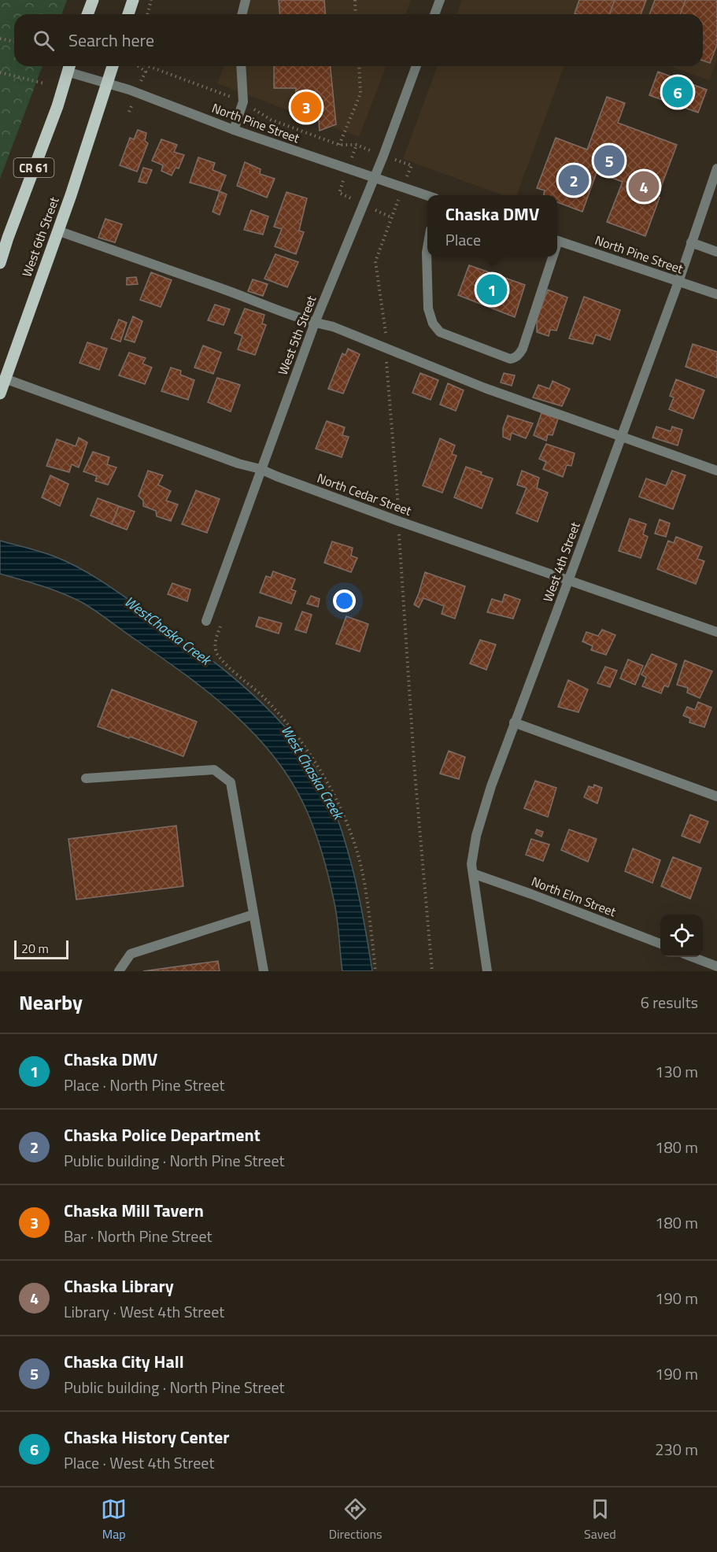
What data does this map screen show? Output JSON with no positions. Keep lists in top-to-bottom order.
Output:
{
  "streets": {
    "main road": ["CR 61", "West 6th Street"],
    "street": [
      "North Pine Street",
      "West 5th Street",
      "North Cedar Street",
      "West 4th Street",
      "North Elm Street"
    ]
  },
  "crossings": [
    ["North Pine Street", "CR 61"],
    ["North Pine Street", "West 6th Street"],
    ["North Pine Street", "West 5th Street"],
    ["North Pine Street", "West 4th Street"],
    ["West 6th Street", "North Cedar Street"],
    ["West 5th Street", "North Cedar Street"],
    ["North Cedar Street", "West 4th Street"],
    ["West 4th Street", "North Elm Street"]
  ],
  "water": ["WestChaska Creek", "West Chaska Creek"],
  "scale_bar": "20 m",
  "page": {
    "search": "Search here",
    "pins": [
      "6",
      "3",
      "5",
      "2",
      "4",
      "1"
    ],
    "popup": ["Chaska DMV", "Place"],
    "scale": "20 m",
    "heading": ["Nearby", "6 results"],
    "list": [
      {
        "mark": "1",
        "name": "Chaska DMV",
        "note": "Place · North Pine Street",
        "value": "130 m"
      },
      {
        "mark": "2",
        "name": "Chaska Police Department",
        "note": "Public building · North Pine Street",
        "value": "180 m"
      },
      {
        "mark": "3",
        "name": "Chaska Mill Tavern",
        "note": "Bar · North Pine Street",
        "value": "180 m"
      },
      {
        "mark": "4",
        "name": "Chaska Library",
        "note": "Library · West 4th Street",
        "value": "190 m"
      },
      {
        "mark": "5",
        "name": "Chaska City Hall",
        "note": "Public building · North Pine Street",
        "value": "190 m"
      },
      {
        "mark": "6",
        "name": "Chaska History Center",
        "note": "Place · West 4th Street",
        "value": "230 m"
      }
    ],
    "nav": ["Map", "Directions", "Saved"]
  }
}
